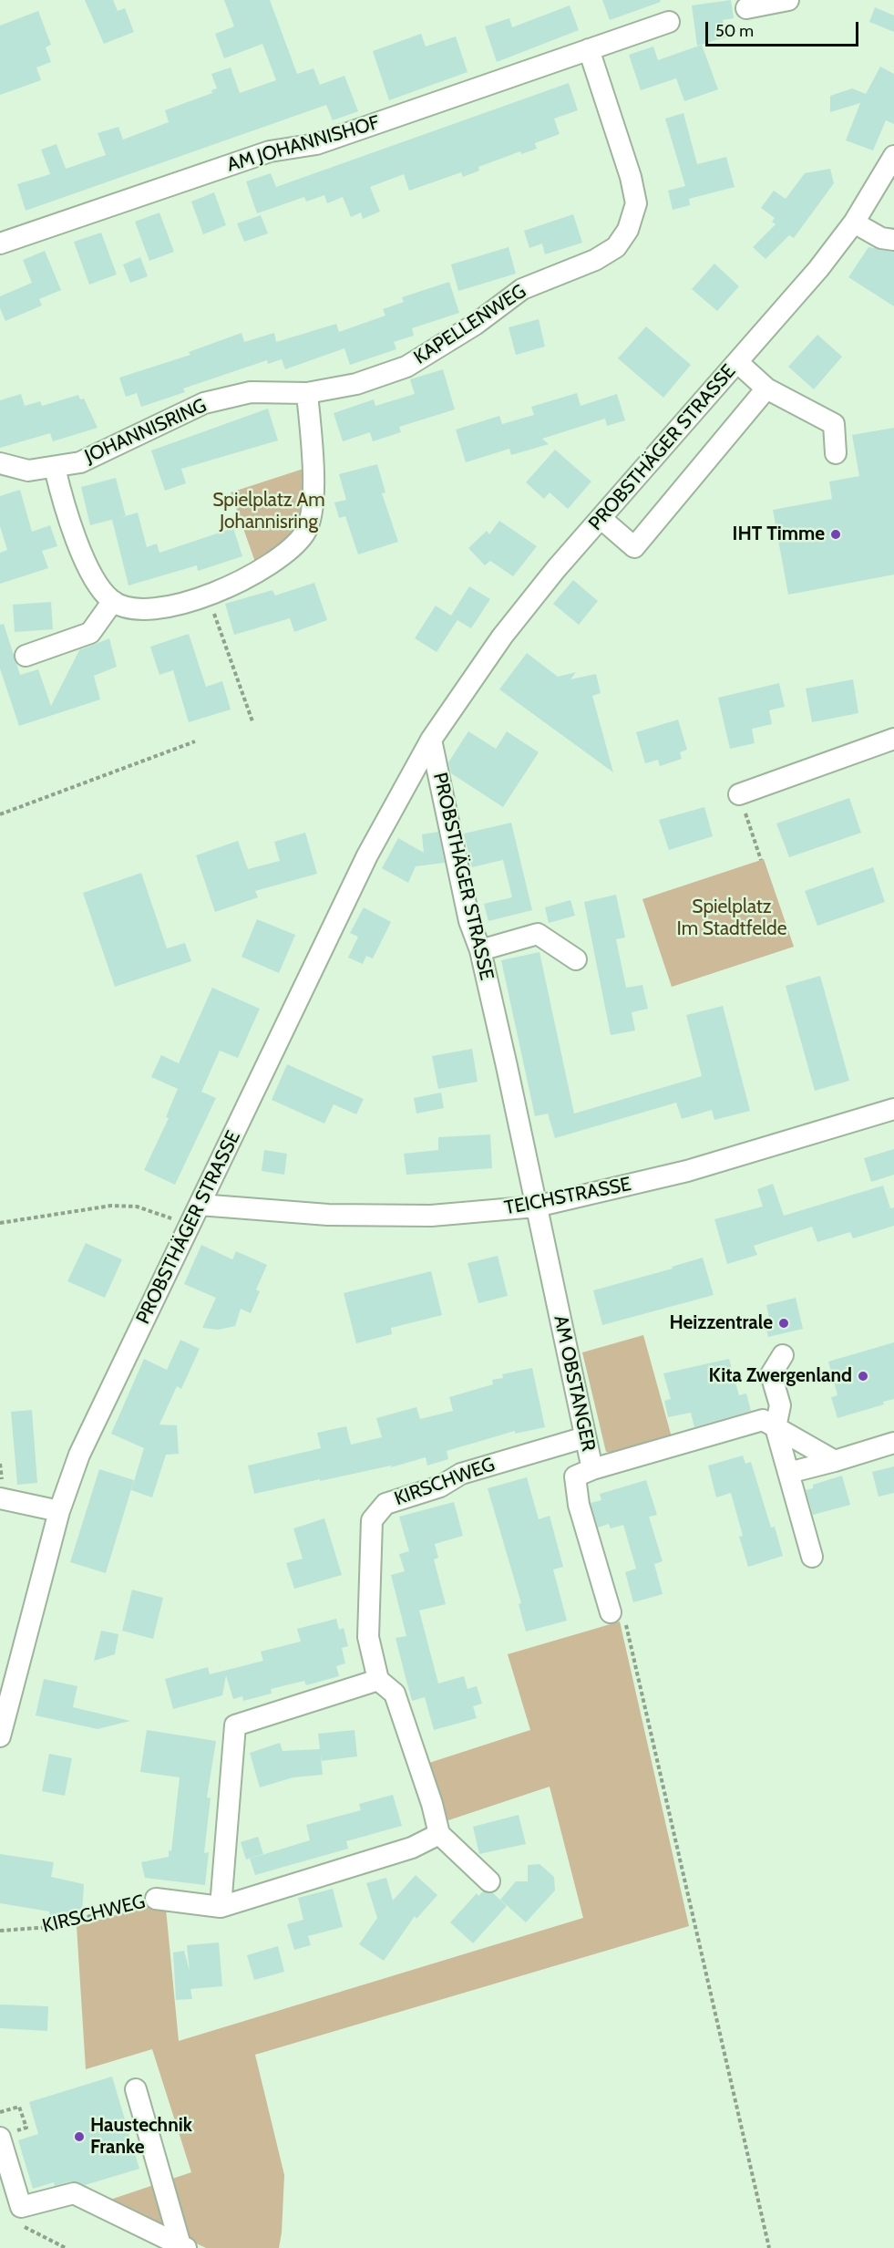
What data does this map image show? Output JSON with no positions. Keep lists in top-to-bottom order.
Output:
{
  "streets": {
    "street": [
      "AM JOHANNISHOF",
      "KAPELLENWEG",
      "JOHANNISRING",
      "PROBSTHÄGER STRASSE",
      "TEICHSTRASSE",
      "AM OBSTANGER",
      "KIRSCHWEG"
    ]
  },
  "crossings": [
    ["AM JOHANNISHOF", "KAPELLENWEG"],
    ["KAPELLENWEG", "JOHANNISRING"],
    ["PROBSTHÄGER STRASSE", "TEICHSTRASSE"],
    ["PROBSTHÄGER STRASSE", "AM OBSTANGER"],
    ["TEICHSTRASSE", "AM OBSTANGER"],
    ["AM OBSTANGER", "KIRSCHWEG"]
  ],
  "parks": ["Spielplatz Am Johannisring", "Spielplatz Im Stadtfelde"],
  "places": [
    "IHT Timme",
    "Heizzentrale",
    "Kita Zwergenland",
    "Haustechnik Franke"
  ],
  "scale_bar": "50 m"
}
